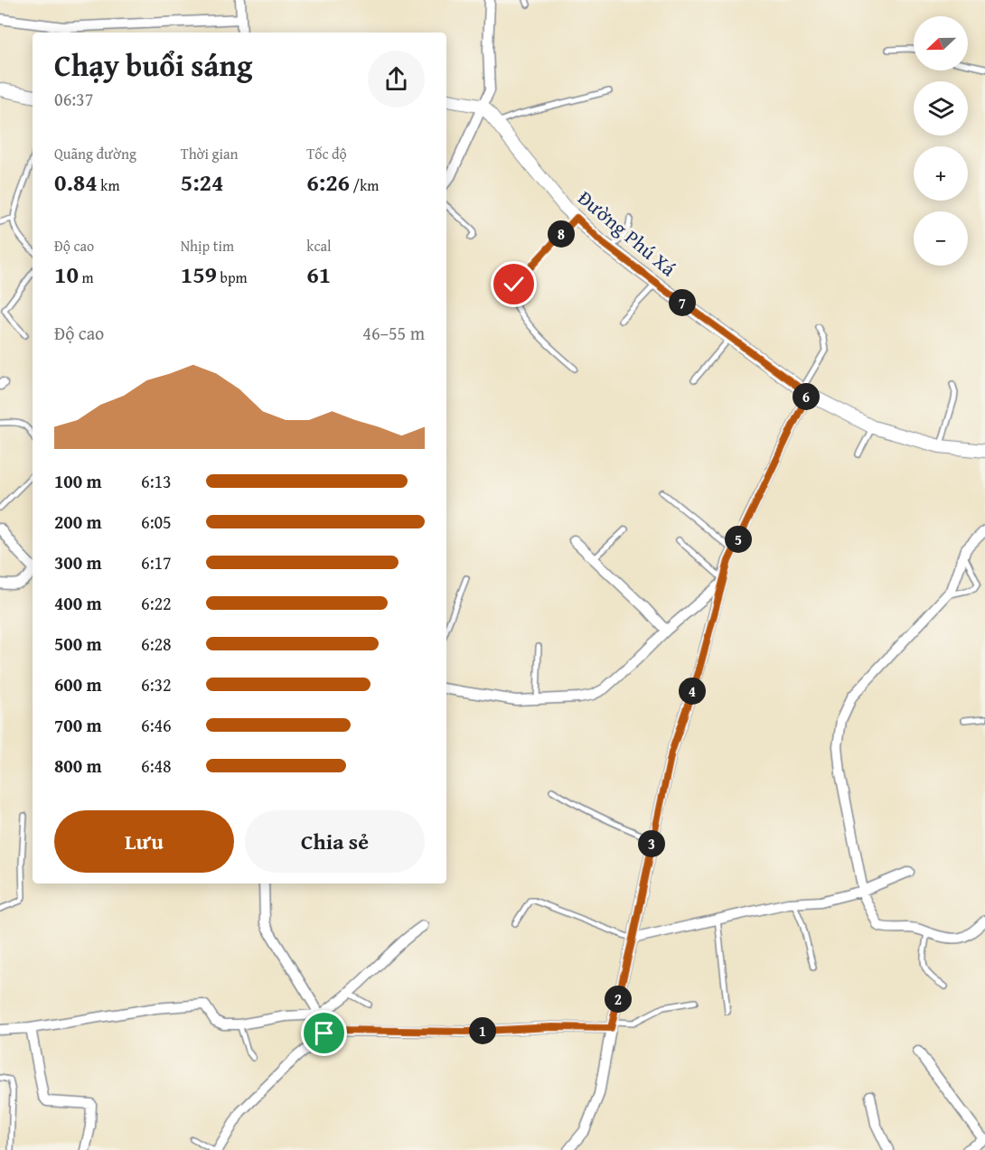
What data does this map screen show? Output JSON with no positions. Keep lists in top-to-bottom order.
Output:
{
  "streets": {
    "street": ["Đường Phú Xá"]
  },
  "north": "left",
  "page": {
    "map_buttons": ["+", "−"],
    "heading": ["Chạy buổi sáng", "06:37"],
    "stats": [
      ["Quãng đường", "0.84 km"],
      ["Thời gian", "5:24"],
      ["Tốc độ", "6:26 /km"],
      ["Độ cao", "10 m"],
      ["Nhịp tim", "159 bpm"],
      ["kcal", "61"]
    ],
    "pins": [
      "8",
      "7",
      "6",
      "5",
      "4",
      "3",
      "2",
      "1"
    ],
    "chart": ["Độ cao", "46–55 m"],
    "list": [
      {
        "name": "100 m",
        "note": "6:13"
      },
      {
        "name": "200 m",
        "note": "6:05"
      },
      {
        "name": "300 m",
        "note": "6:17"
      },
      {
        "name": "400 m",
        "note": "6:22"
      },
      {
        "name": "500 m",
        "note": "6:28"
      },
      {
        "name": "600 m",
        "note": "6:32"
      },
      {
        "name": "700 m",
        "note": "6:46"
      },
      {
        "name": "800 m",
        "note": "6:48"
      }
    ],
    "buttons": ["Lưu", "Chia sẻ"]
  }
}
